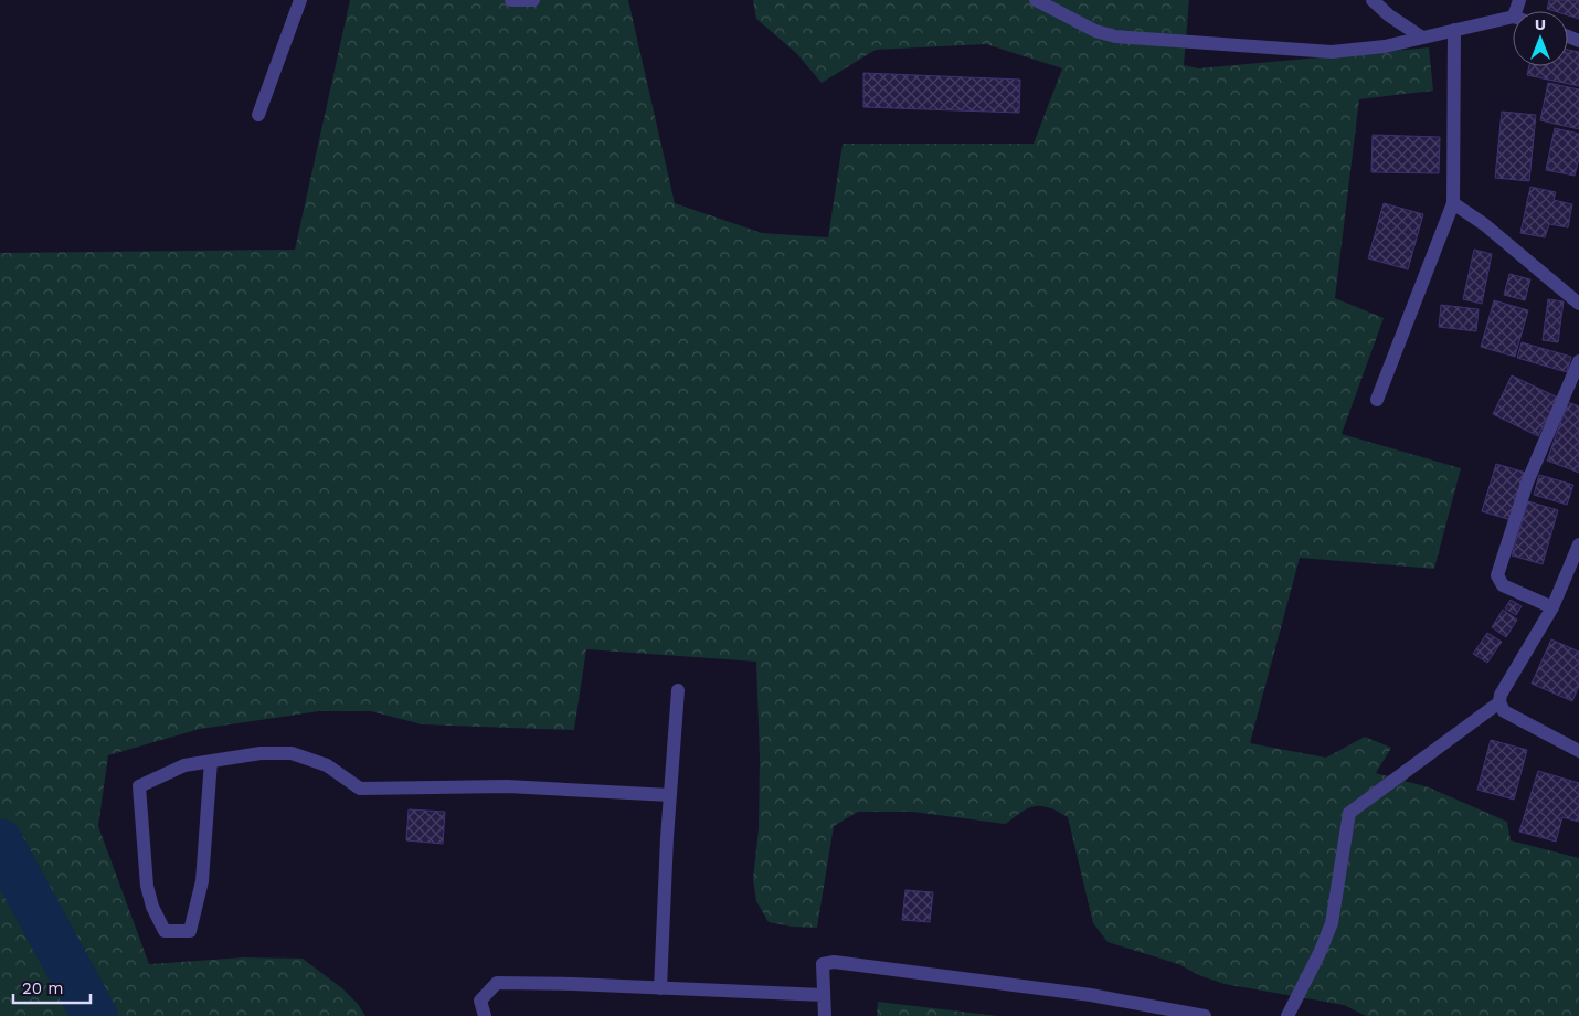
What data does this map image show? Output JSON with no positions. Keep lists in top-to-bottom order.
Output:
{
  "scale_bar": "20 m",
  "north": "top"
}
